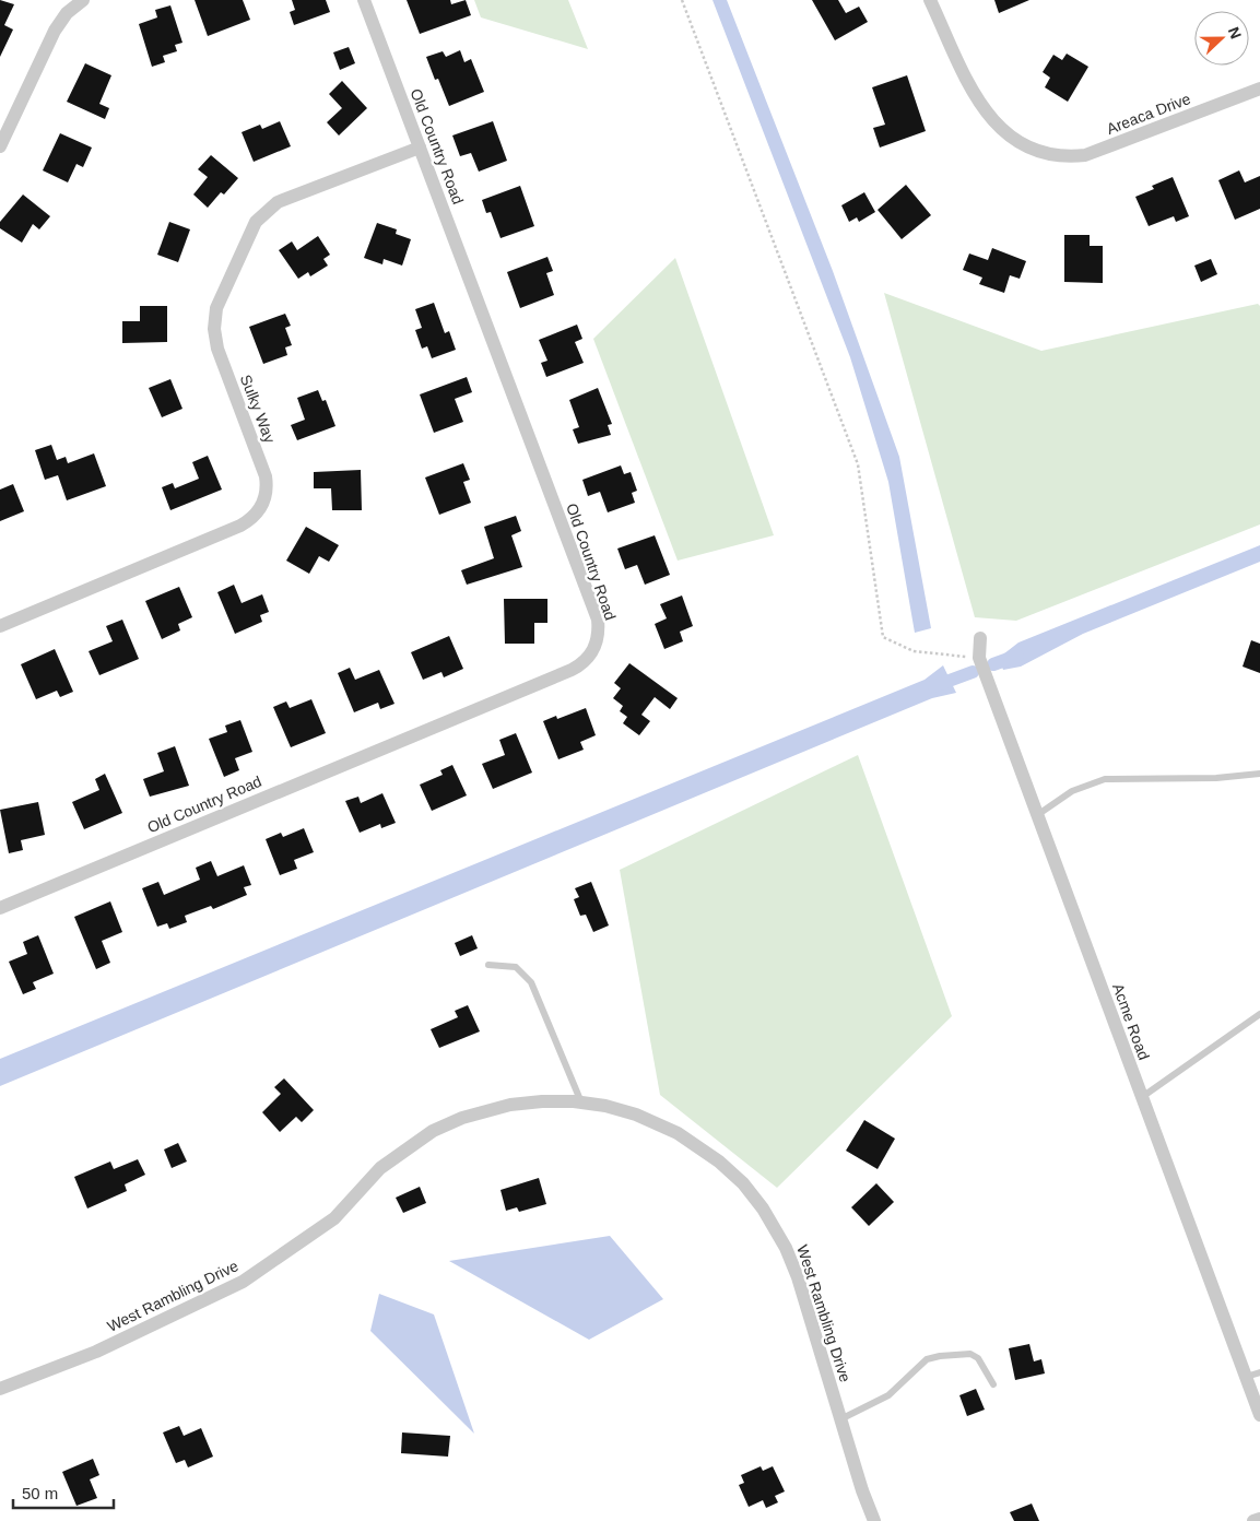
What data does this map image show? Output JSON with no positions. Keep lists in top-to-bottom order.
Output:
{
  "streets": {
    "street": [
      "Areaca Drive",
      "Old Country Road",
      "Sulky Way",
      "Acme Road",
      "West Rambling Drive"
    ]
  },
  "crossings": [
    ["Old Country Road", "Sulky Way"]
  ],
  "scale_bar": "50 m",
  "north": "right"
}
